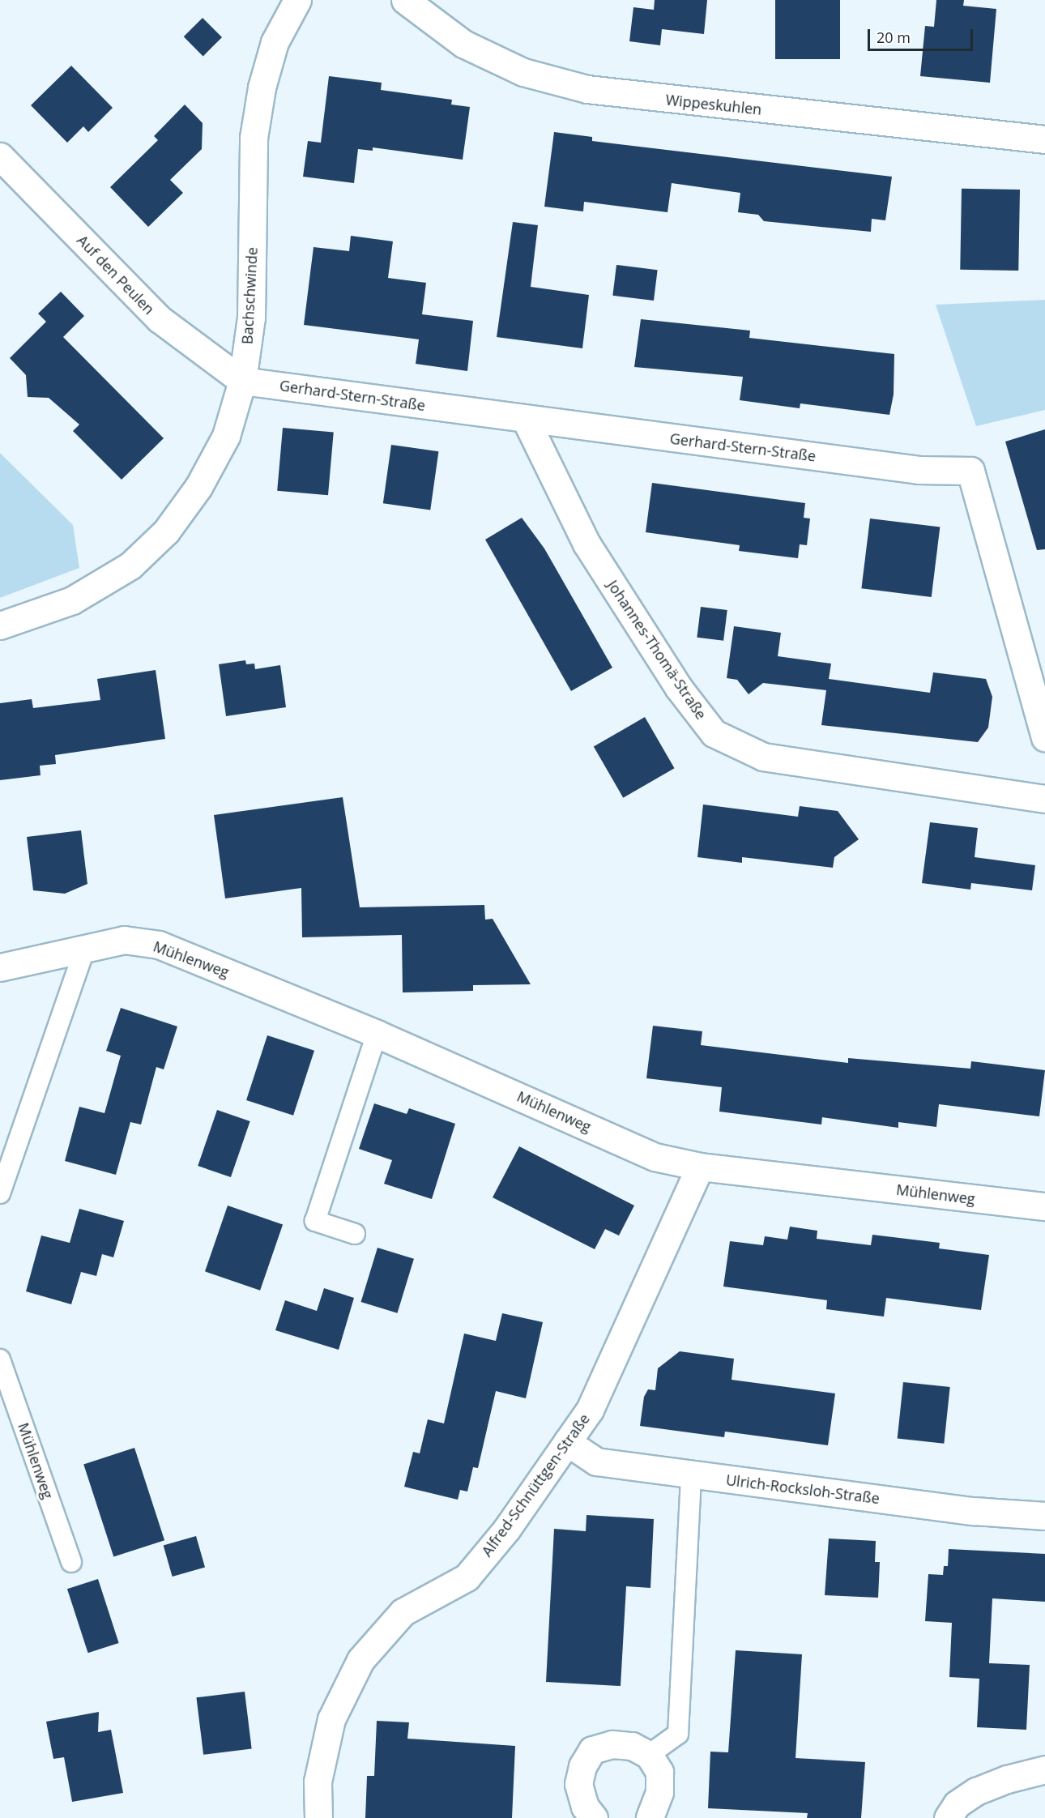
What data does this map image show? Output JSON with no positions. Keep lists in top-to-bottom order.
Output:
{
  "streets": {
    "street": [
      "Wippeskuhlen",
      "Auf den Peulen",
      "Bachschwinde",
      "Gerhard-Stern-Straße",
      "Johannes-Thomä-Straße",
      "Mühlenweg",
      "Alfred-Schnüttgen-Straße",
      "Ulrich-Rocksloh-Straße"
    ]
  },
  "crossings": [
    ["Auf den Peulen", "Bachschwinde"],
    ["Auf den Peulen", "Gerhard-Stern-Straße"],
    ["Bachschwinde", "Gerhard-Stern-Straße"],
    ["Gerhard-Stern-Straße", "Johannes-Thomä-Straße"],
    ["Mühlenweg", "Alfred-Schnüttgen-Straße"],
    ["Alfred-Schnüttgen-Straße", "Ulrich-Rocksloh-Straße"]
  ],
  "scale_bar": "20 m"
}
